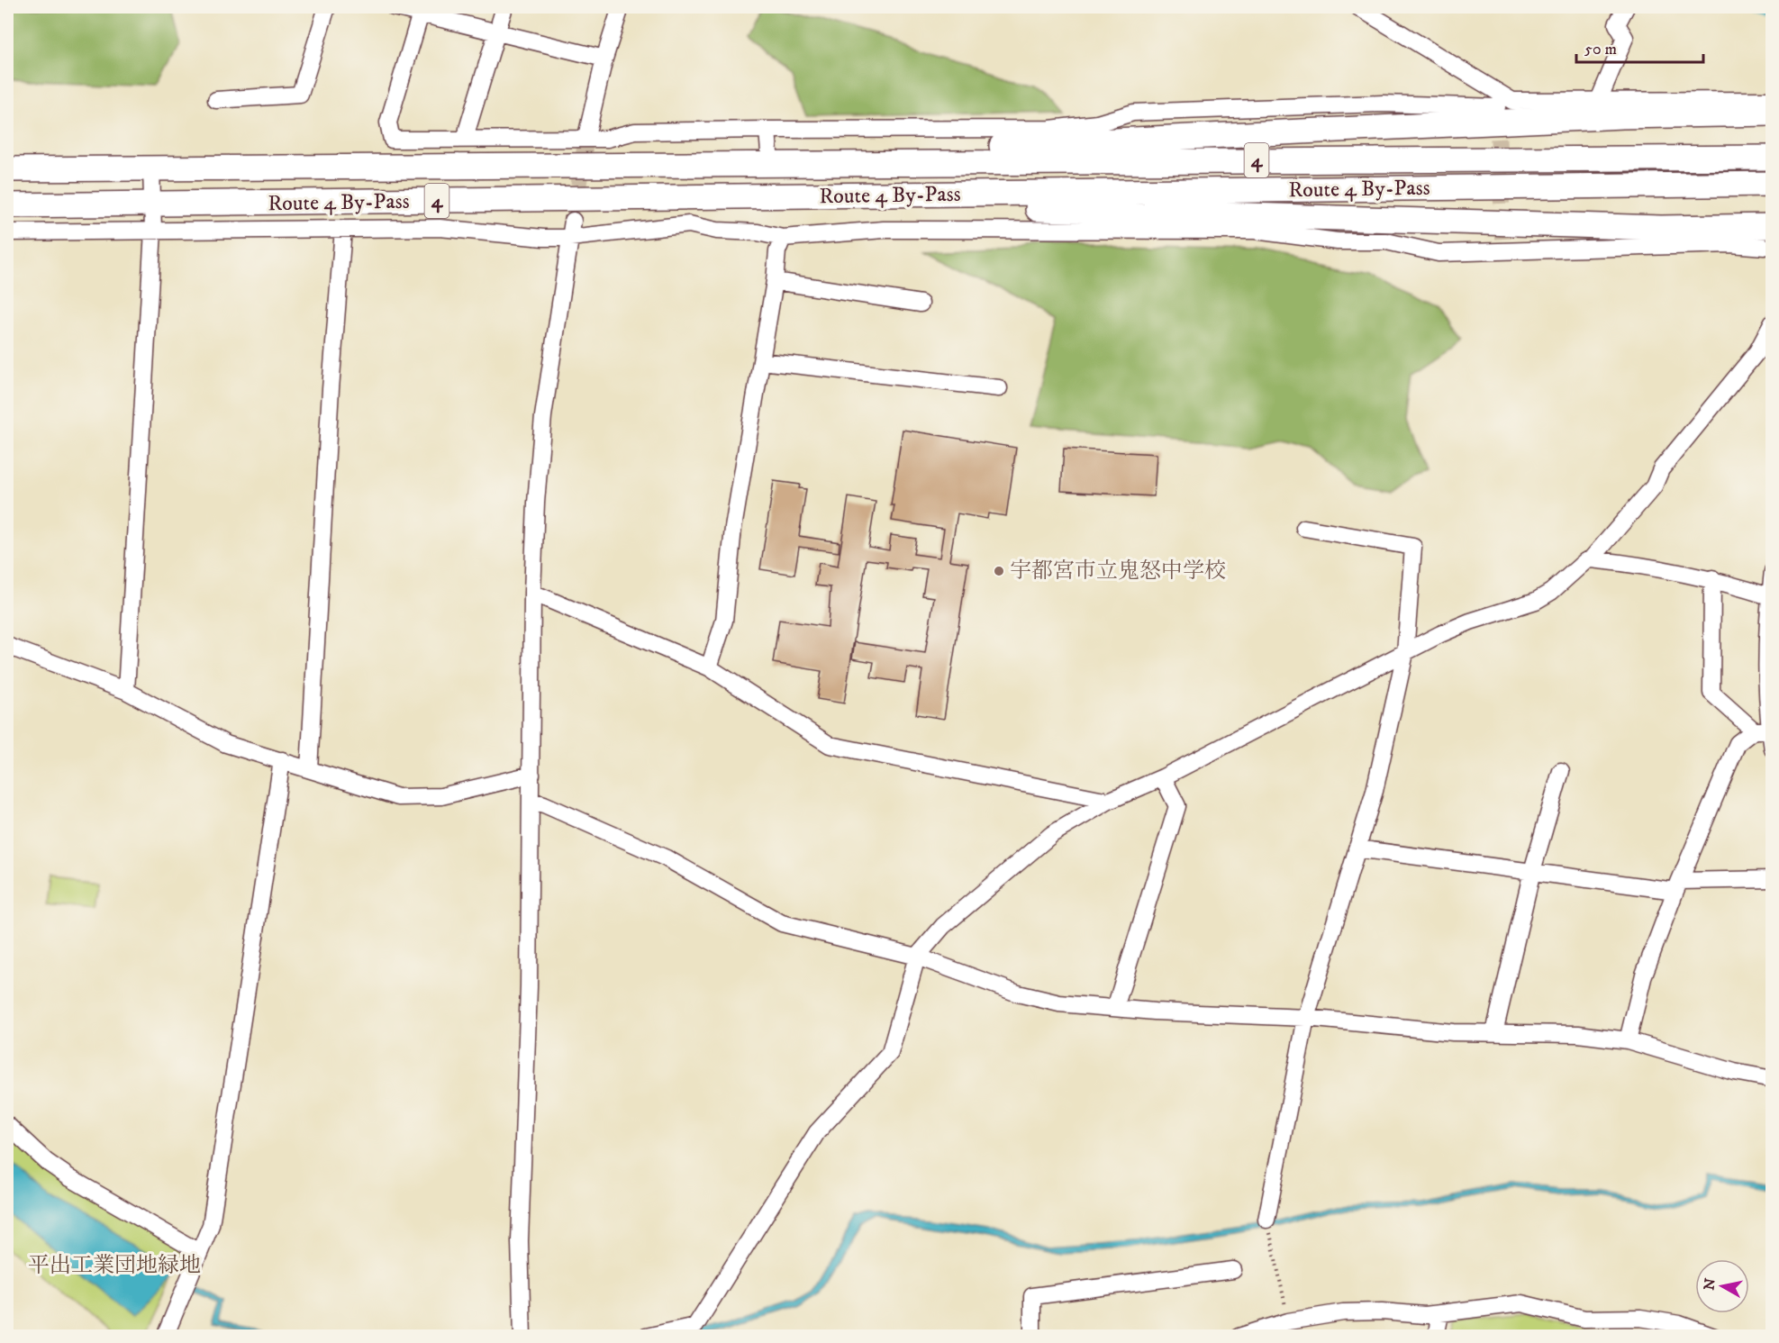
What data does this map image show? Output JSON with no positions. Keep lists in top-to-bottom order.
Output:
{
  "streets": {
    "highway": ["4", "Route 4 By-Pass"]
  },
  "parks": ["平出工業団地緑地"],
  "places": ["宇都宮市立鬼怒中学校"],
  "scale_bar": "50 m",
  "north": "left"
}
